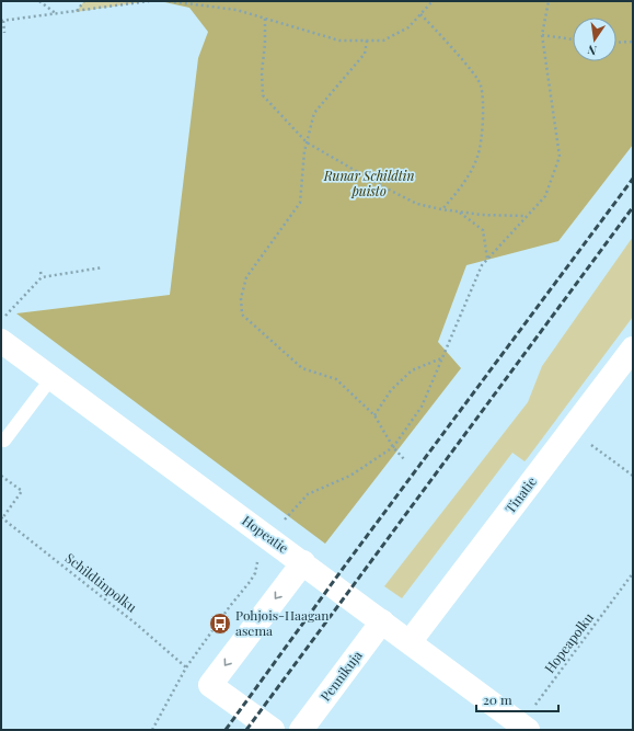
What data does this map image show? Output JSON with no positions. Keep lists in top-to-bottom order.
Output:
{
  "streets": {
    "street": ["Tinatie", "Hopeatie", "Pennikuja"],
    "path": ["Schildtinpolku", "Hopeapolku"]
  },
  "crossings": [
    ["Tinatie", "Hopeatie"],
    ["Hopeatie", "Hopeapolku"],
    ["Hopeatie", "Pennikuja"]
  ],
  "parks": ["Runar Schildtin puisto"],
  "places": {
    "bus stop": ["Pohjois-Haagan asema"]
  },
  "scale_bar": "20 m",
  "north": "bottom"
}
